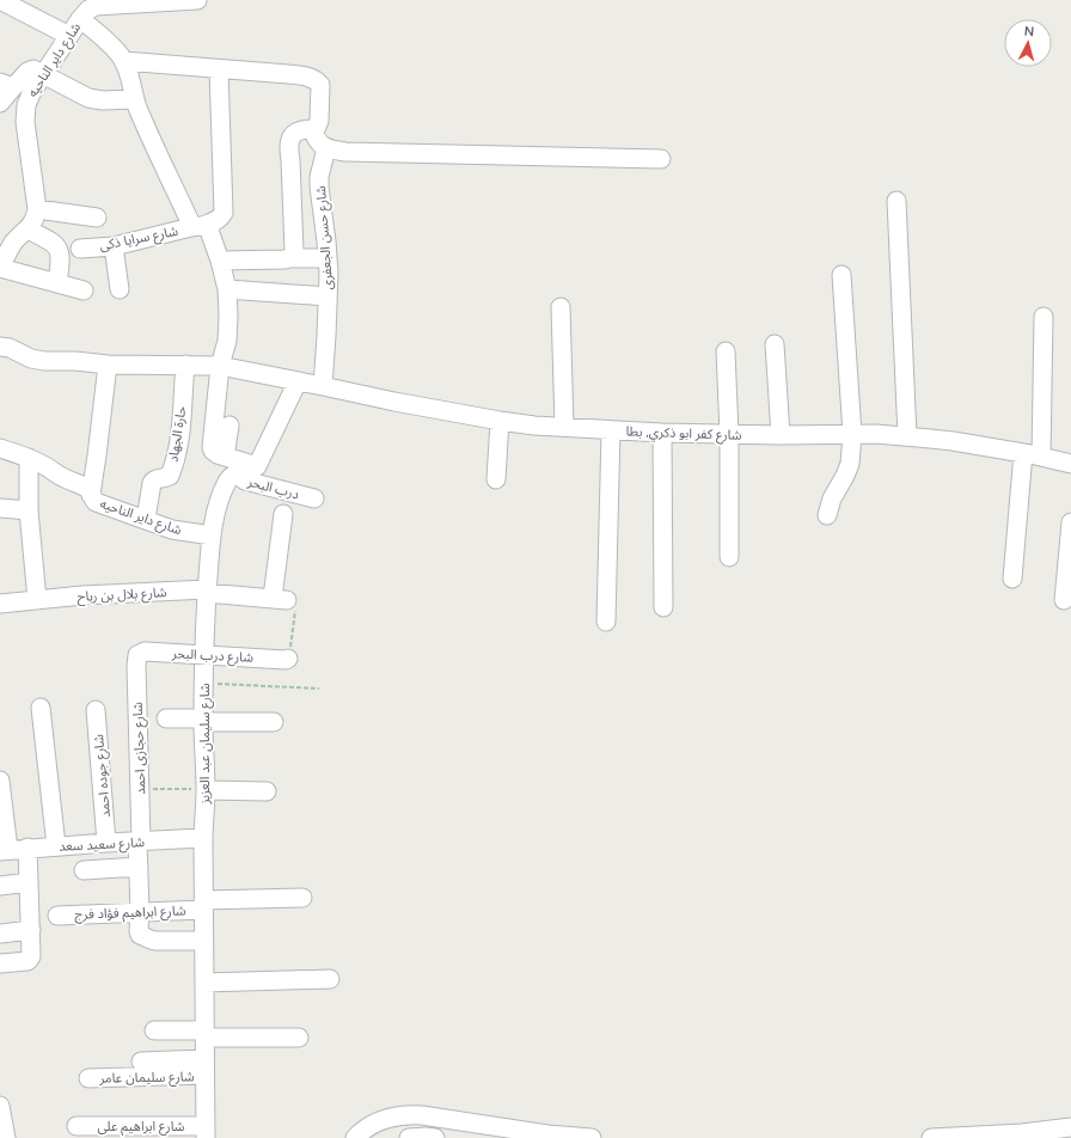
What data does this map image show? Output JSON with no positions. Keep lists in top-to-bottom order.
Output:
{
  "streets": {
    "street": [
      "شارع داير الناحيه",
      "شارع سرايا ذكى",
      "شارع حسن الجعفرى",
      "شارع كفر ابو ذكري, بطا",
      "حارة الجهاد",
      "درب البحر",
      "شارع بلال بن رباح",
      "شارع درب البحر",
      "شارع سليمان عبد العزيز",
      "شارع حجازى احمد",
      "شارع جوده احمد",
      "شارع سعيد سعد",
      "شارع ابراهيم فؤاد فرج",
      "شارع سليمان عامر",
      "شارع ابراهيم على"
    ]
  },
  "crossings": [
    ["شارع داير الناحيه", "حارة الجهاد"],
    ["شارع داير الناحيه", "شارع سليمان عبد العزيز"],
    ["شارع حسن الجعفرى", "شارع كفر ابو ذكري, بطا"],
    ["درب البحر", "شارع سليمان عبد العزيز"],
    ["شارع بلال بن رباح", "شارع سليمان عبد العزيز"],
    ["شارع درب البحر", "شارع سليمان عبد العزيز"],
    ["شارع درب البحر", "شارع حجازى احمد"],
    ["شارع سليمان عبد العزيز", "شارع حجازى احمد"],
    ["شارع سليمان عبد العزيز", "شارع سعيد سعد"],
    ["شارع سليمان عبد العزيز", "شارع ابراهيم فؤاد فرج"],
    ["شارع سليمان عبد العزيز", "شارع سليمان عامر"],
    ["شارع سليمان عبد العزيز", "شارع ابراهيم على"],
    ["شارع حجازى احمد", "شارع سعيد سعد"],
    ["شارع حجازى احمد", "شارع ابراهيم فؤاد فرج"],
    ["شارع جوده احمد", "شارع سعيد سعد"]
  ],
  "north": "top"
}
